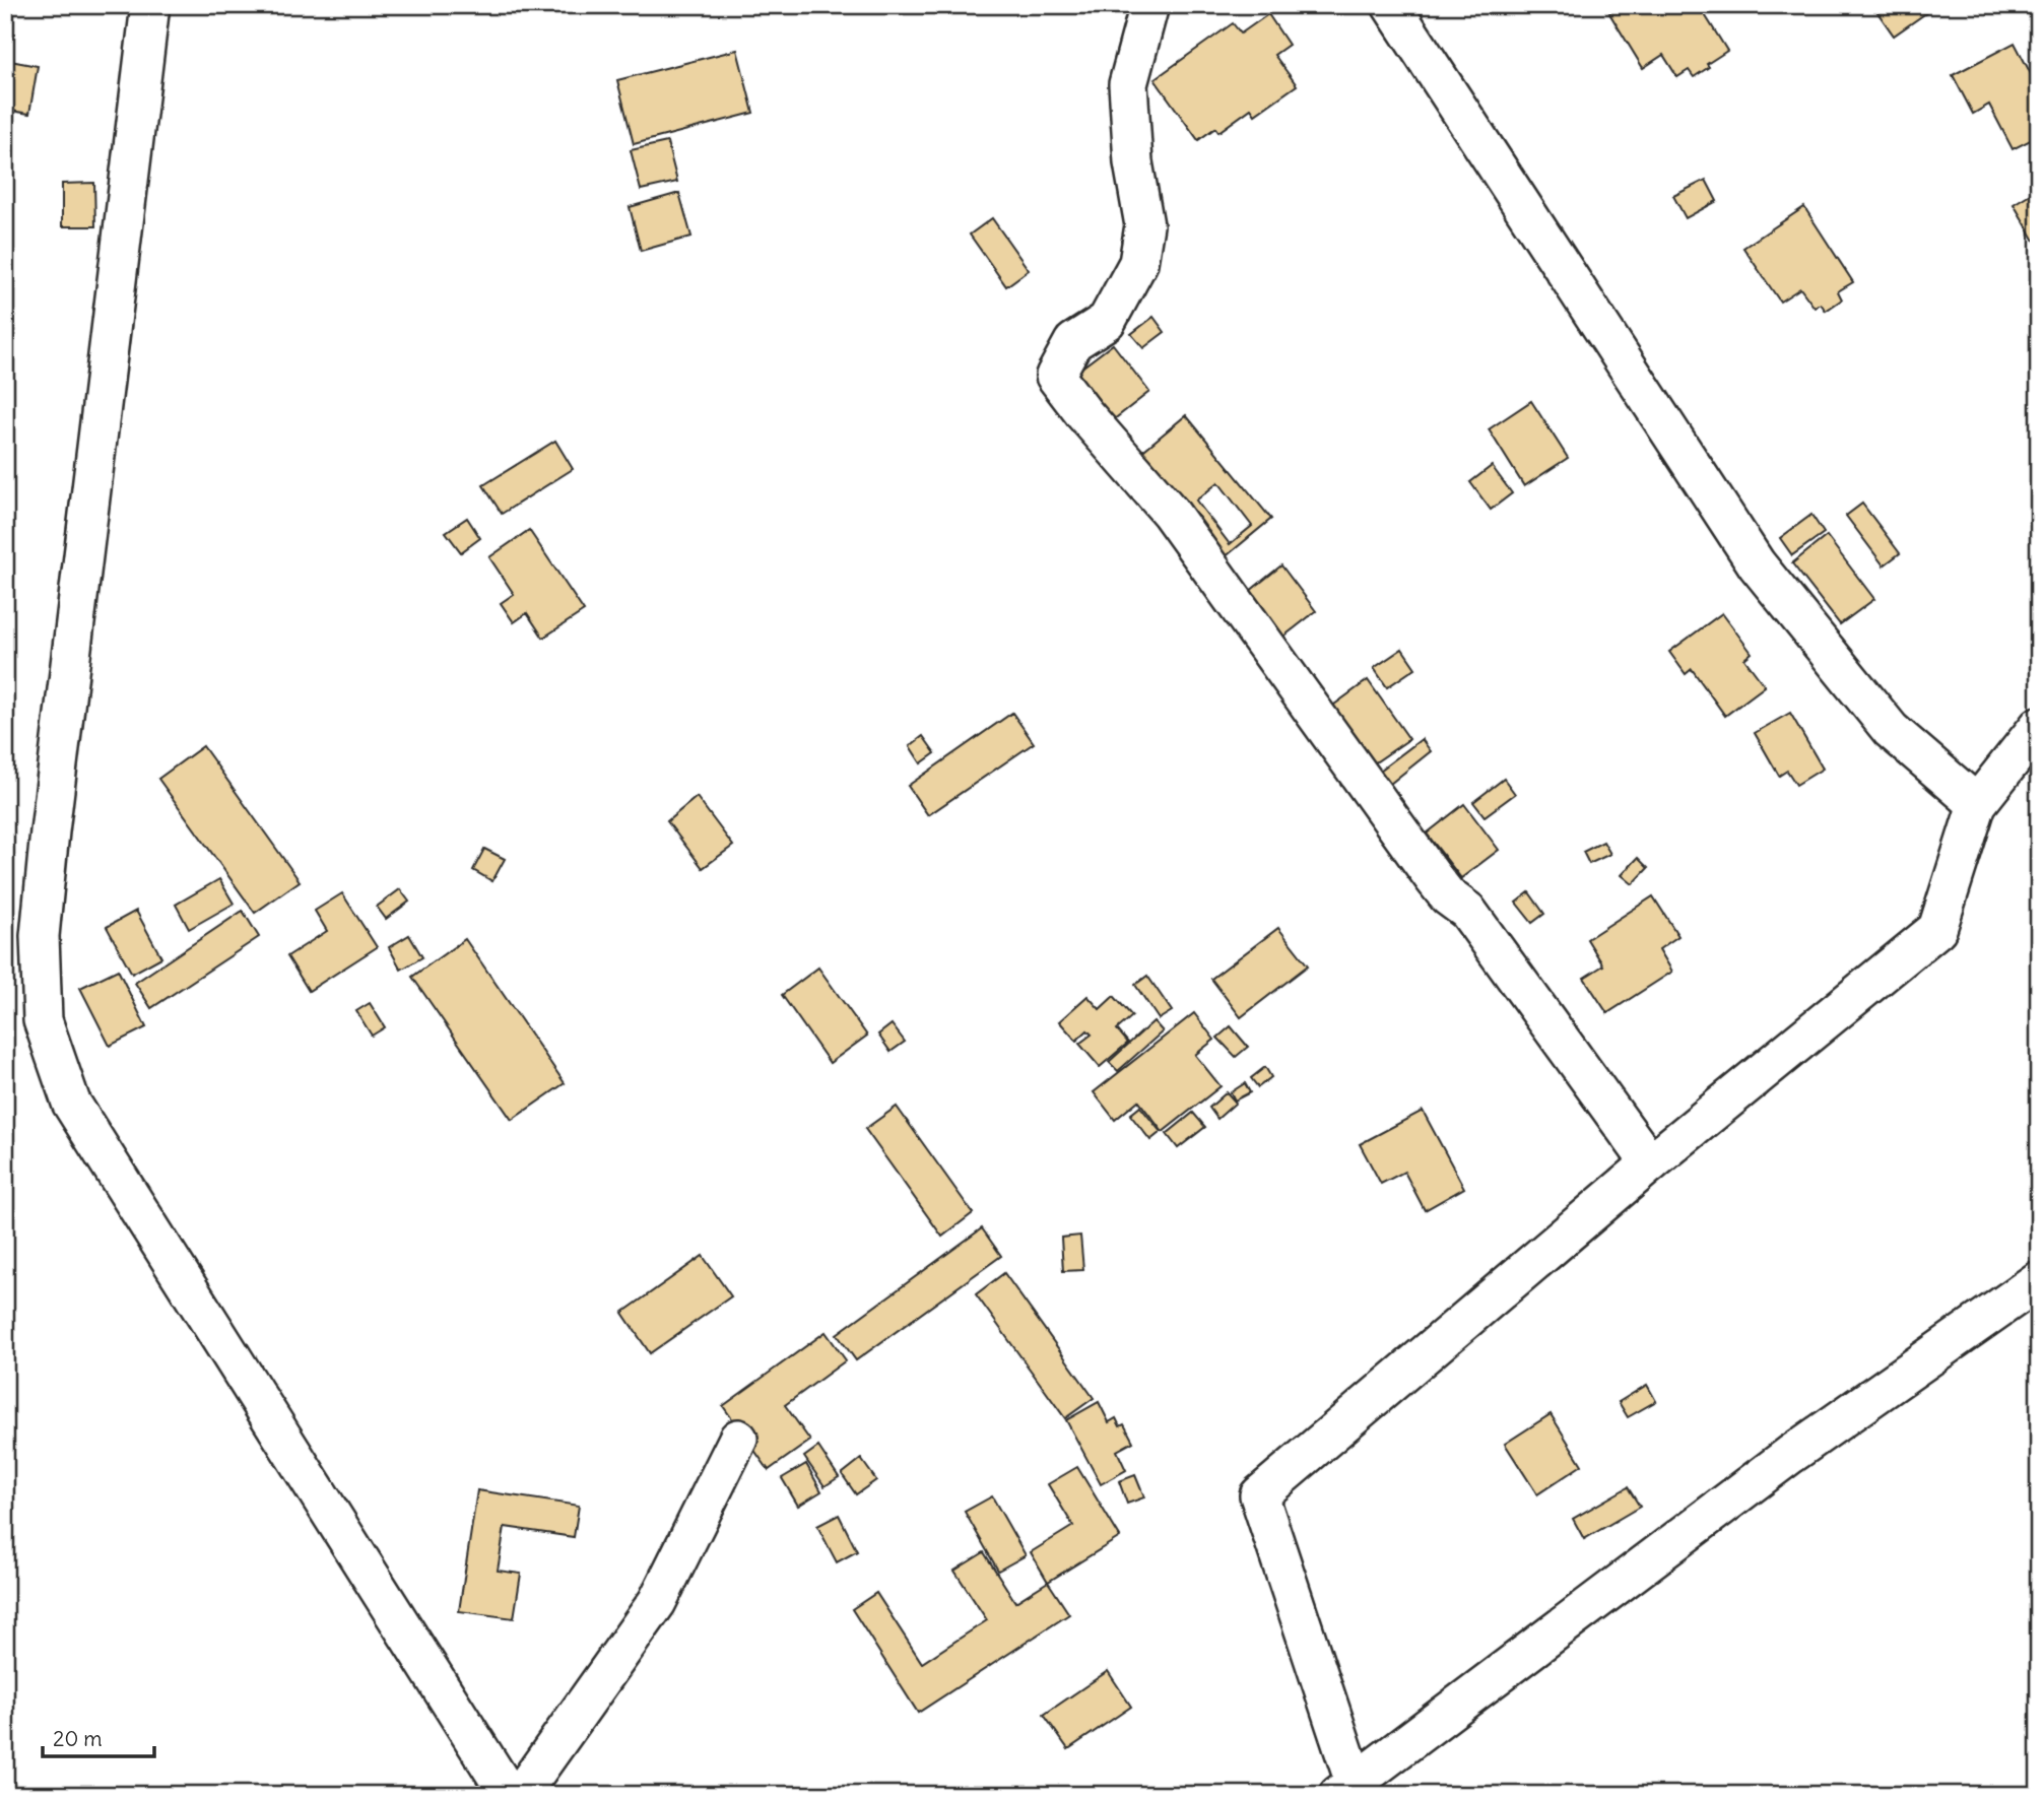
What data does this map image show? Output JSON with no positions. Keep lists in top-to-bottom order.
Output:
{
  "scale_bar": "20 m"
}
